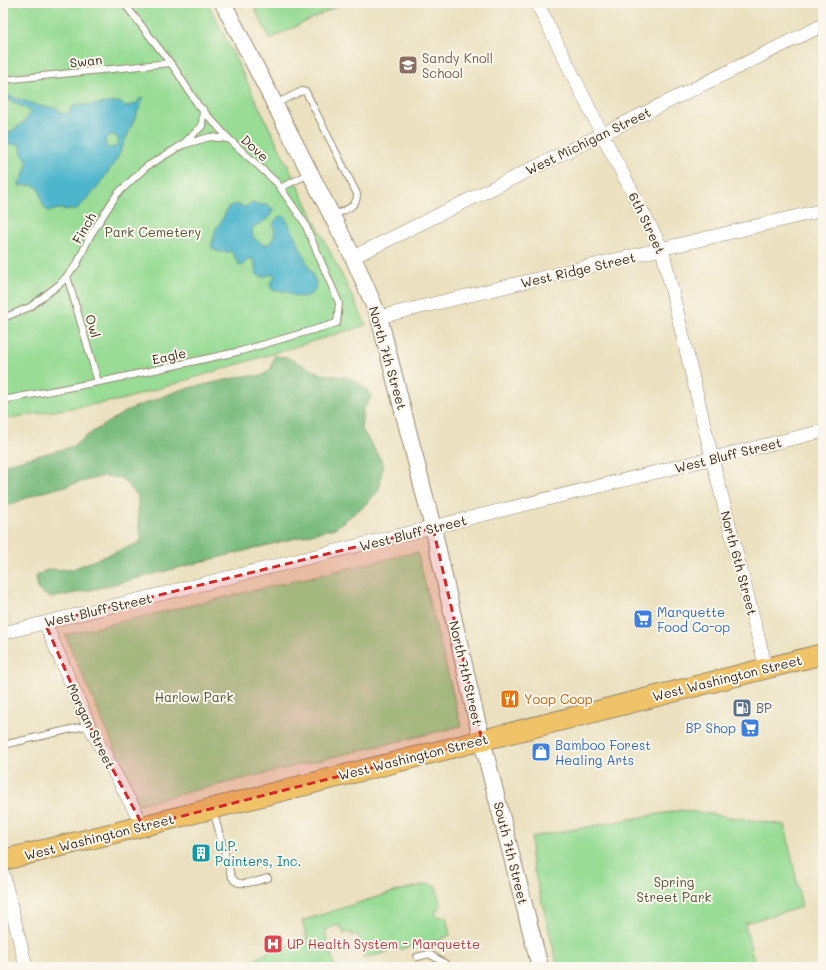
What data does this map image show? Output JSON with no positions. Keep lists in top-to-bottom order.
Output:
{
  "streets": {
    "main road": ["West Washington Street"],
    "street": [
      "West Michigan Street",
      "6th Street",
      "West Ridge Street",
      "North 7th Street",
      "West Bluff Street",
      "North 6th Street",
      "Morgan Street",
      "South 7th Street"
    ],
    "lane": [
      "Swan",
      "Dove",
      "Finch",
      "Owl",
      "Eagle"
    ]
  },
  "crossings": [
    ["Swan", "Dove"],
    ["West Michigan Street", "6th Street"],
    ["West Michigan Street", "North 7th Street"],
    ["Dove", "Finch"],
    ["Dove", "Eagle"],
    ["6th Street", "West Ridge Street"],
    ["6th Street", "West Bluff Street"],
    ["6th Street", "North 6th Street"],
    ["Finch", "Owl"],
    ["West Ridge Street", "North 7th Street"],
    ["Owl", "Eagle"],
    ["North 7th Street", "West Bluff Street"],
    ["North 7th Street", "West Washington Street"],
    ["North 7th Street", "South 7th Street"],
    ["West Bluff Street", "North 6th Street"],
    ["West Bluff Street", "Morgan Street"],
    ["North 6th Street", "West Washington Street"],
    ["West Washington Street", "Morgan Street"],
    ["West Washington Street", "South 7th Street"]
  ],
  "parks": ["Park Cemetery", "Harlow Park", "Spring Street Park"],
  "places": {
    "school or university": ["Sandy Knoll School"],
    "supermarket": ["Marquette Food Co-op", "BP Shop"],
    "restaurant": ["Yoop Coop"],
    "fuel station": ["BP"],
    "shop": ["Bamboo Forest Healing Arts"],
    "building": ["U.P. Painters, Inc."],
    "hospital": ["UP Health System - Marquette"]
  }
}
